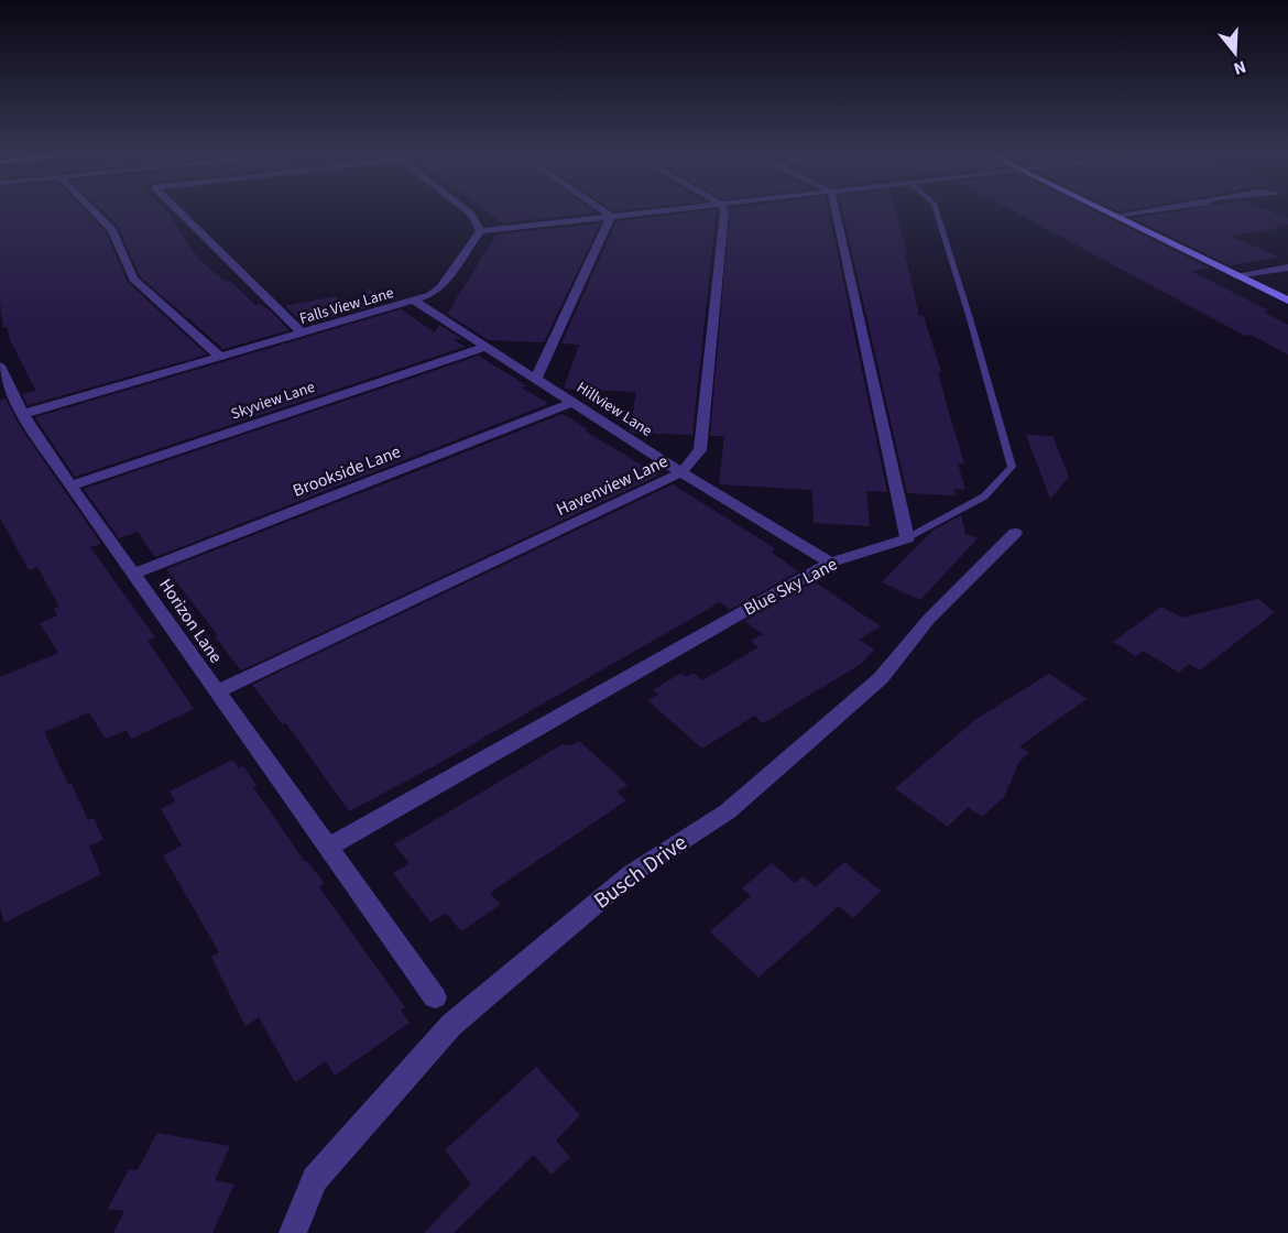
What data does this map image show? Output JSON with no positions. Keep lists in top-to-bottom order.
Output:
{
  "streets": {
    "street": [
      "Falls View Lane",
      "Skyview Lane",
      "Hillview Lane",
      "Brookside Lane",
      "Havenview Lane",
      "Blue Sky Lane",
      "Horizon Lane",
      "Busch Drive"
    ]
  },
  "crossings": [
    ["Falls View Lane", "Hillview Lane"],
    ["Falls View Lane", "Horizon Lane"],
    ["Skyview Lane", "Hillview Lane"],
    ["Skyview Lane", "Horizon Lane"],
    ["Hillview Lane", "Brookside Lane"],
    ["Hillview Lane", "Havenview Lane"],
    ["Hillview Lane", "Blue Sky Lane"],
    ["Brookside Lane", "Horizon Lane"],
    ["Havenview Lane", "Horizon Lane"],
    ["Blue Sky Lane", "Horizon Lane"]
  ],
  "north": "bottom"
}
